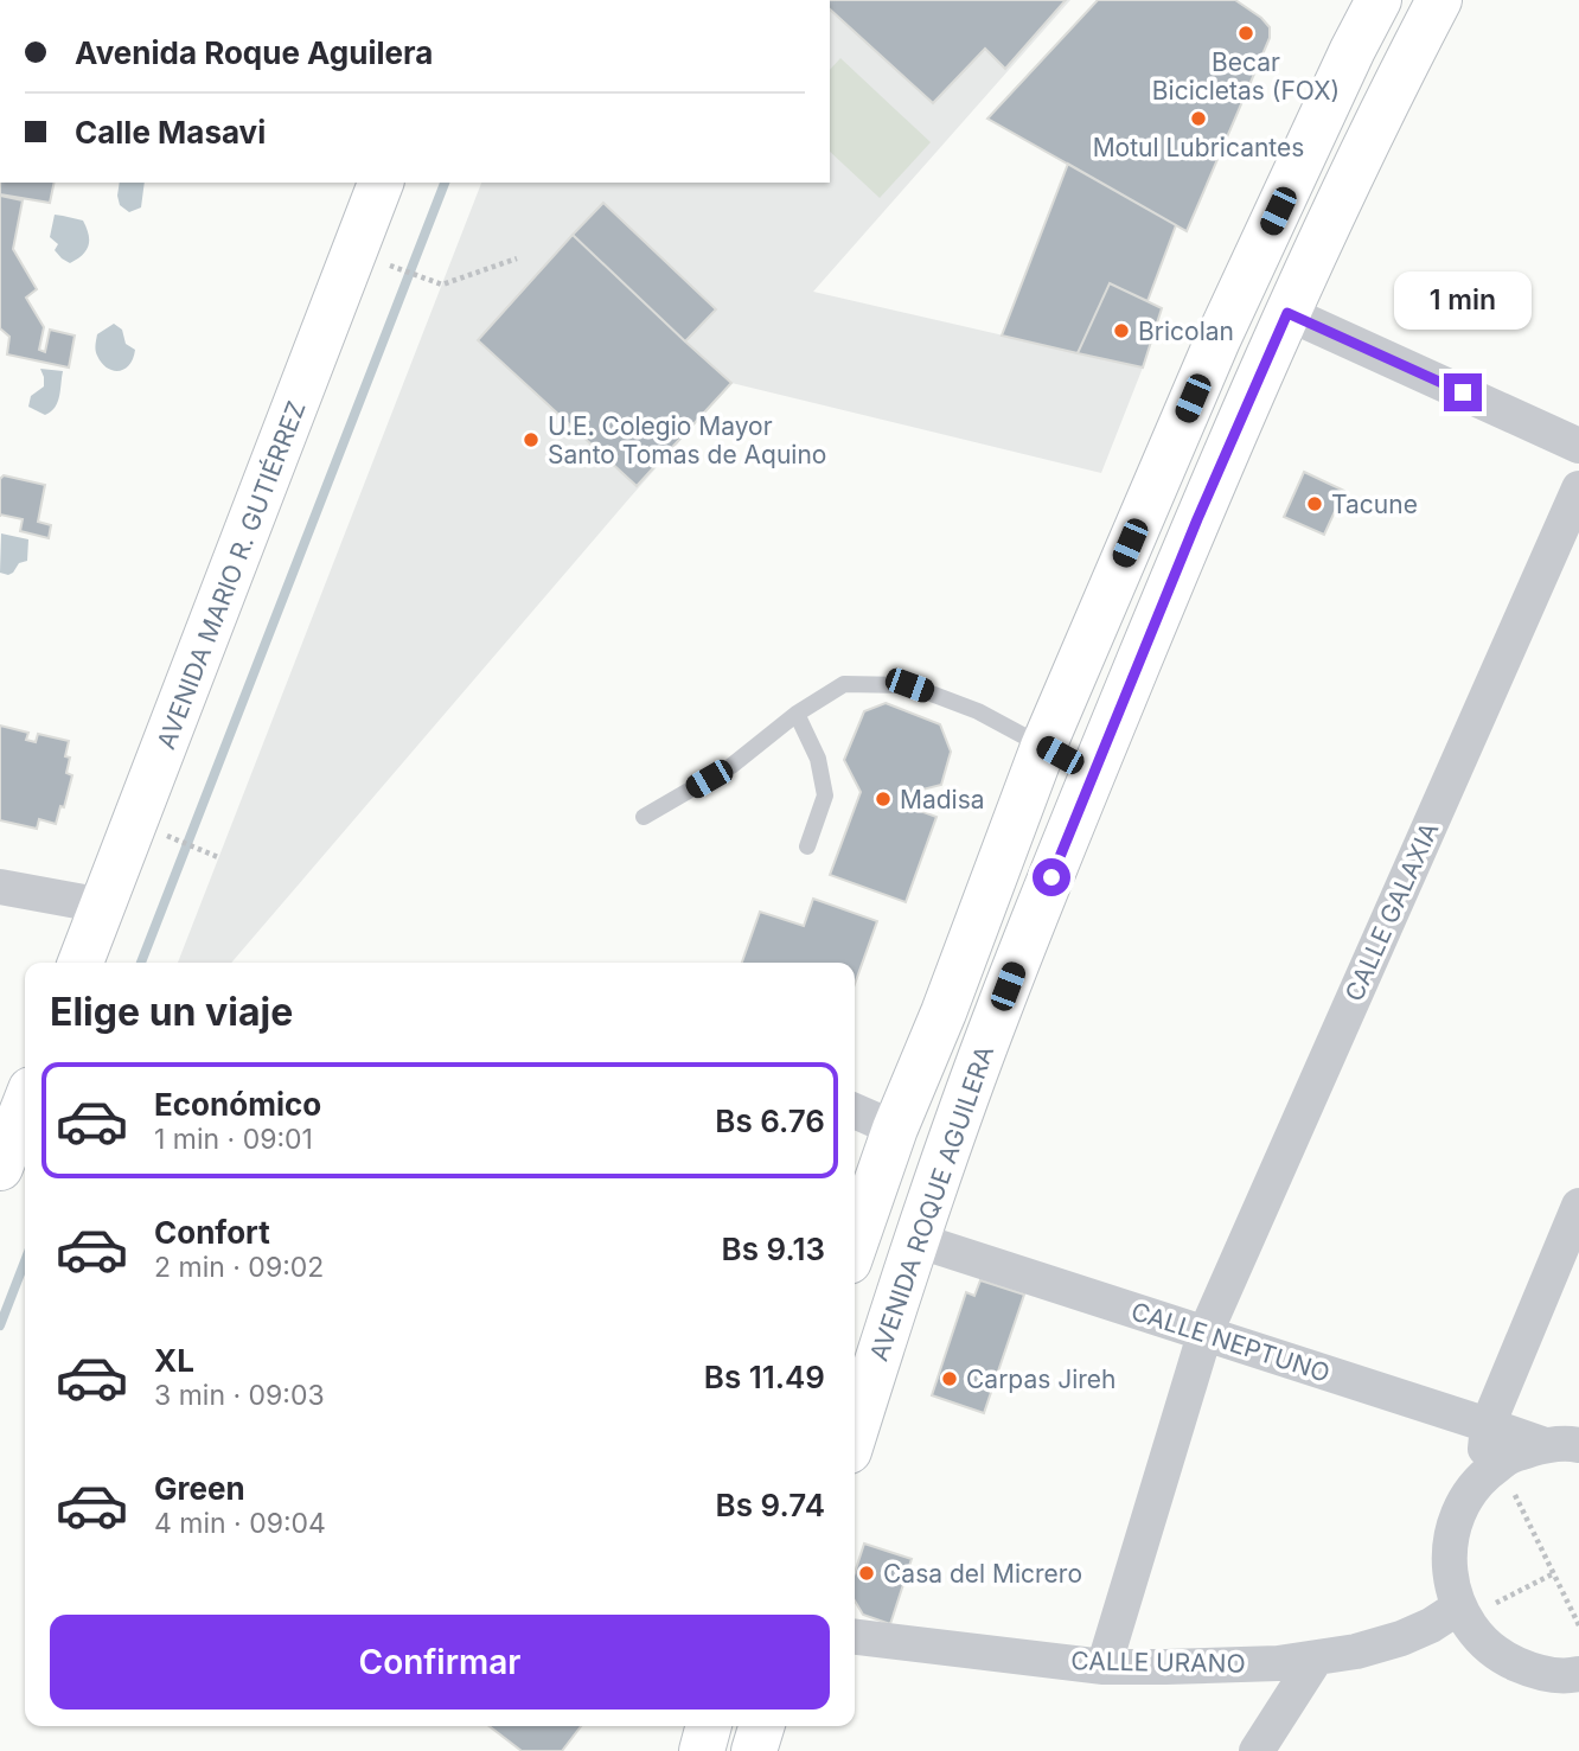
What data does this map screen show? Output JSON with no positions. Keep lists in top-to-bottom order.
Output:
{
  "streets": {
    "main road": ["AVENIDA MARIO R. GUTIÉRREZ", "AVENIDA ROQUE AGUILERA"],
    "street": ["CALLE GALAXIA", "CALLE NEPTUNO", "CALLE URANO"]
  },
  "crossings": [
    ["CALLE GALAXIA", "CALLE NEPTUNO"],
    ["CALLE GALAXIA", "CALLE URANO"],
    ["AVENIDA ROQUE AGUILERA", "CALLE NEPTUNO"]
  ],
  "places": [
    "Becar Bicicletas (FOX)",
    "Motul Lubricantes",
    "Bricolan",
    "U.E. Colegio Mayor Santo Tomas de Aquino",
    "Tacune",
    "Madisa",
    "Carpas Jireh",
    "Casa del Micrero"
  ],
  "page": {
    "banner": ["Avenida Roque Aguilera", "Calle Masavi"],
    "bubble": "1 min",
    "heading": "Elige un viaje",
    "list": [
      {
        "name": "Económico",
        "note": "1 min · 09:01",
        "value": "Bs 6.76"
      },
      {
        "name": "Confort",
        "note": "2 min · 09:02",
        "value": "Bs 9.13"
      },
      {
        "name": "XL",
        "note": "3 min · 09:03",
        "value": "Bs 11.49"
      },
      {
        "name": "Green",
        "note": "4 min · 09:04",
        "value": "Bs 9.74"
      }
    ],
    "buttons": "Confirmar"
  }
}
